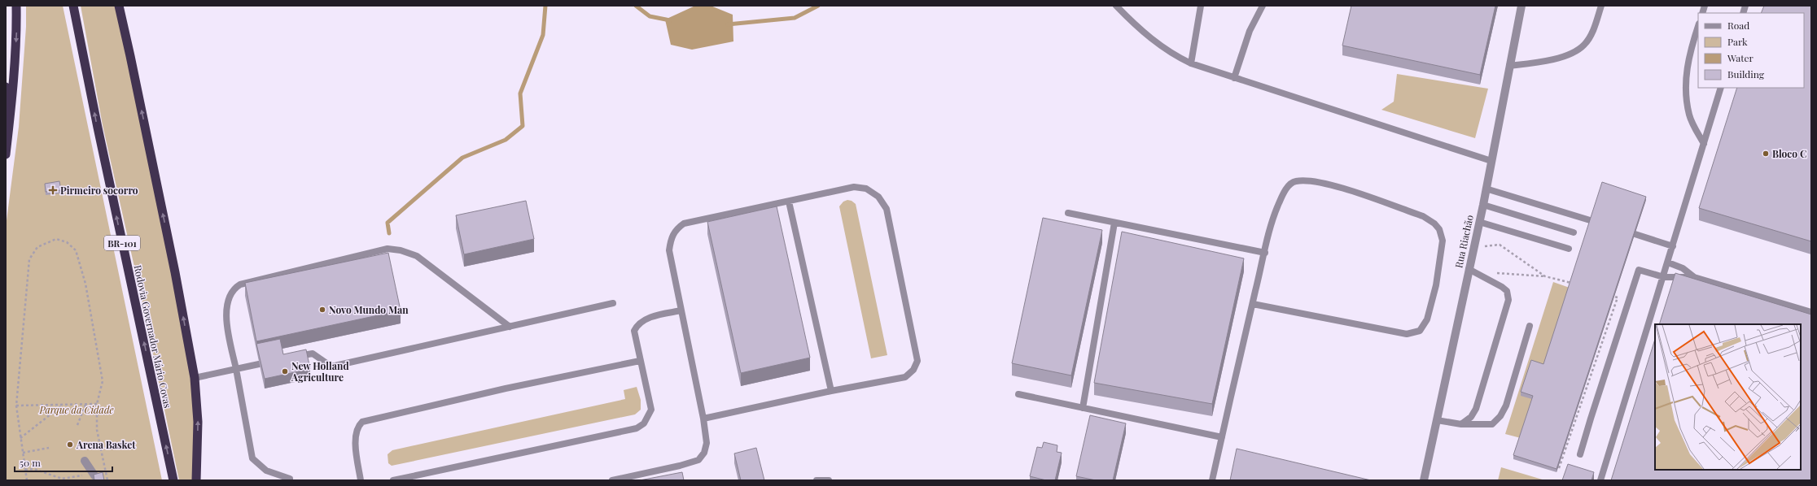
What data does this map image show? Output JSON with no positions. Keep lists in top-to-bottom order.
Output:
{
  "streets": {
    "highway": ["BR-101", "Rodovia Governador Mário Covas"],
    "street": ["Rua Riachão"]
  },
  "parks": ["Parque da Cidade"],
  "places": {
    "other": [
      "Bloco C",
      "Novo Mundo Man",
      "New Holland Agriculture",
      "Arena Basket"
    ],
    "health": ["Pirmeiro socorro"]
  },
  "legend": [
    "Road",
    "Park",
    "Water",
    "Building"
  ],
  "scale_bar": "50 m"
}
